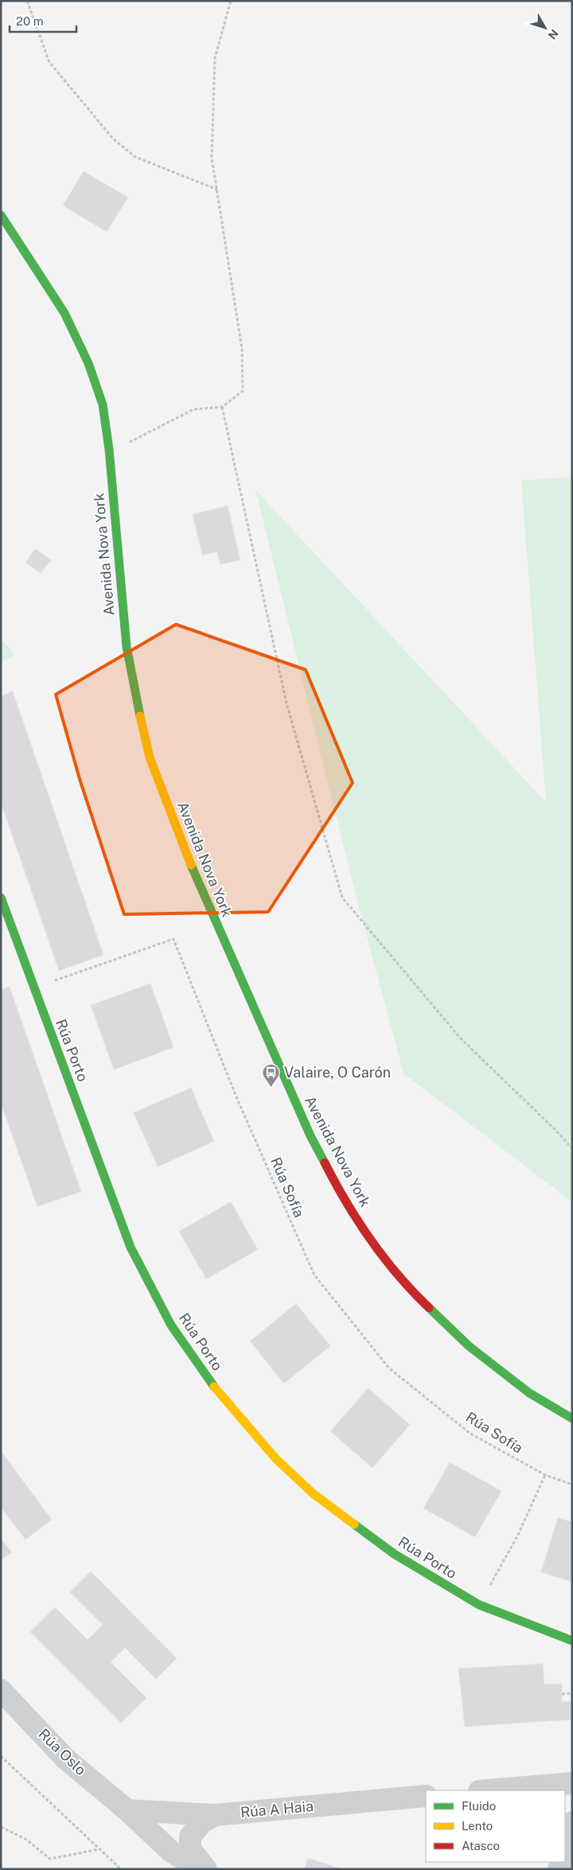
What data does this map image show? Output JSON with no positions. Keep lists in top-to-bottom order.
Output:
{
  "streets": {
    "street": [
      "Avenida Nova York",
      "Rúa Porto",
      "Rúa Oslo",
      "Rúa A Haia"
    ],
    "path": ["Rúa Sofía"]
  },
  "crossings": [
    ["Rúa Porto", "Rúa Sofía"],
    ["Rúa Oslo", "Rúa A Haia"]
  ],
  "places": {
    "bus stop": ["Valaire, O Carón"]
  },
  "legend": ["Fluido", "Lento", "Atasco"],
  "scale_bar": "20 m",
  "north": "bottom right"
}
